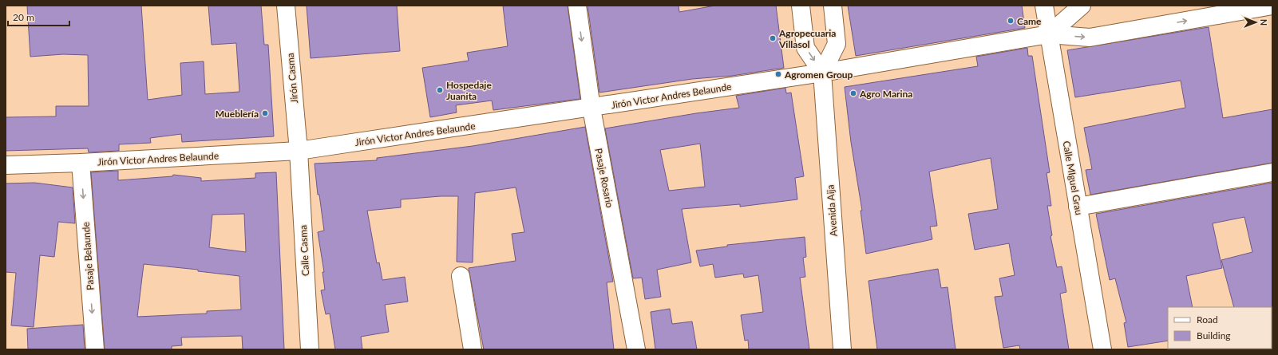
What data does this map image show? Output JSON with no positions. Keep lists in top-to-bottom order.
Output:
{
  "streets": {
    "street": [
      "Jirón Casma",
      "Jirón Victor Andres Belaunde",
      "Pasaje Rosario",
      "Calle MIguel Grau",
      "Avenida Aija",
      "Calle Casma",
      "Pasaje Belaunde"
    ]
  },
  "crossings": [
    ["Jirón Casma", "Jirón Victor Andres Belaunde"],
    ["Jirón Casma", "Calle Casma"],
    ["Jirón Victor Andres Belaunde", "Pasaje Rosario"],
    ["Jirón Victor Andres Belaunde", "Calle MIguel Grau"],
    ["Jirón Victor Andres Belaunde", "Avenida Aija"],
    ["Jirón Victor Andres Belaunde", "Calle Casma"],
    ["Jirón Victor Andres Belaunde", "Pasaje Belaunde"]
  ],
  "one_way": ["Pasaje Belaunde"],
  "places": [
    "Came",
    "Agropecuaria Villasol",
    "Agromen Group",
    "Hospedaje Juanita",
    "Agro Marina",
    "Mueblería"
  ],
  "legend": ["Road", "Building"],
  "scale_bar": "20 m",
  "north": "right"
}
